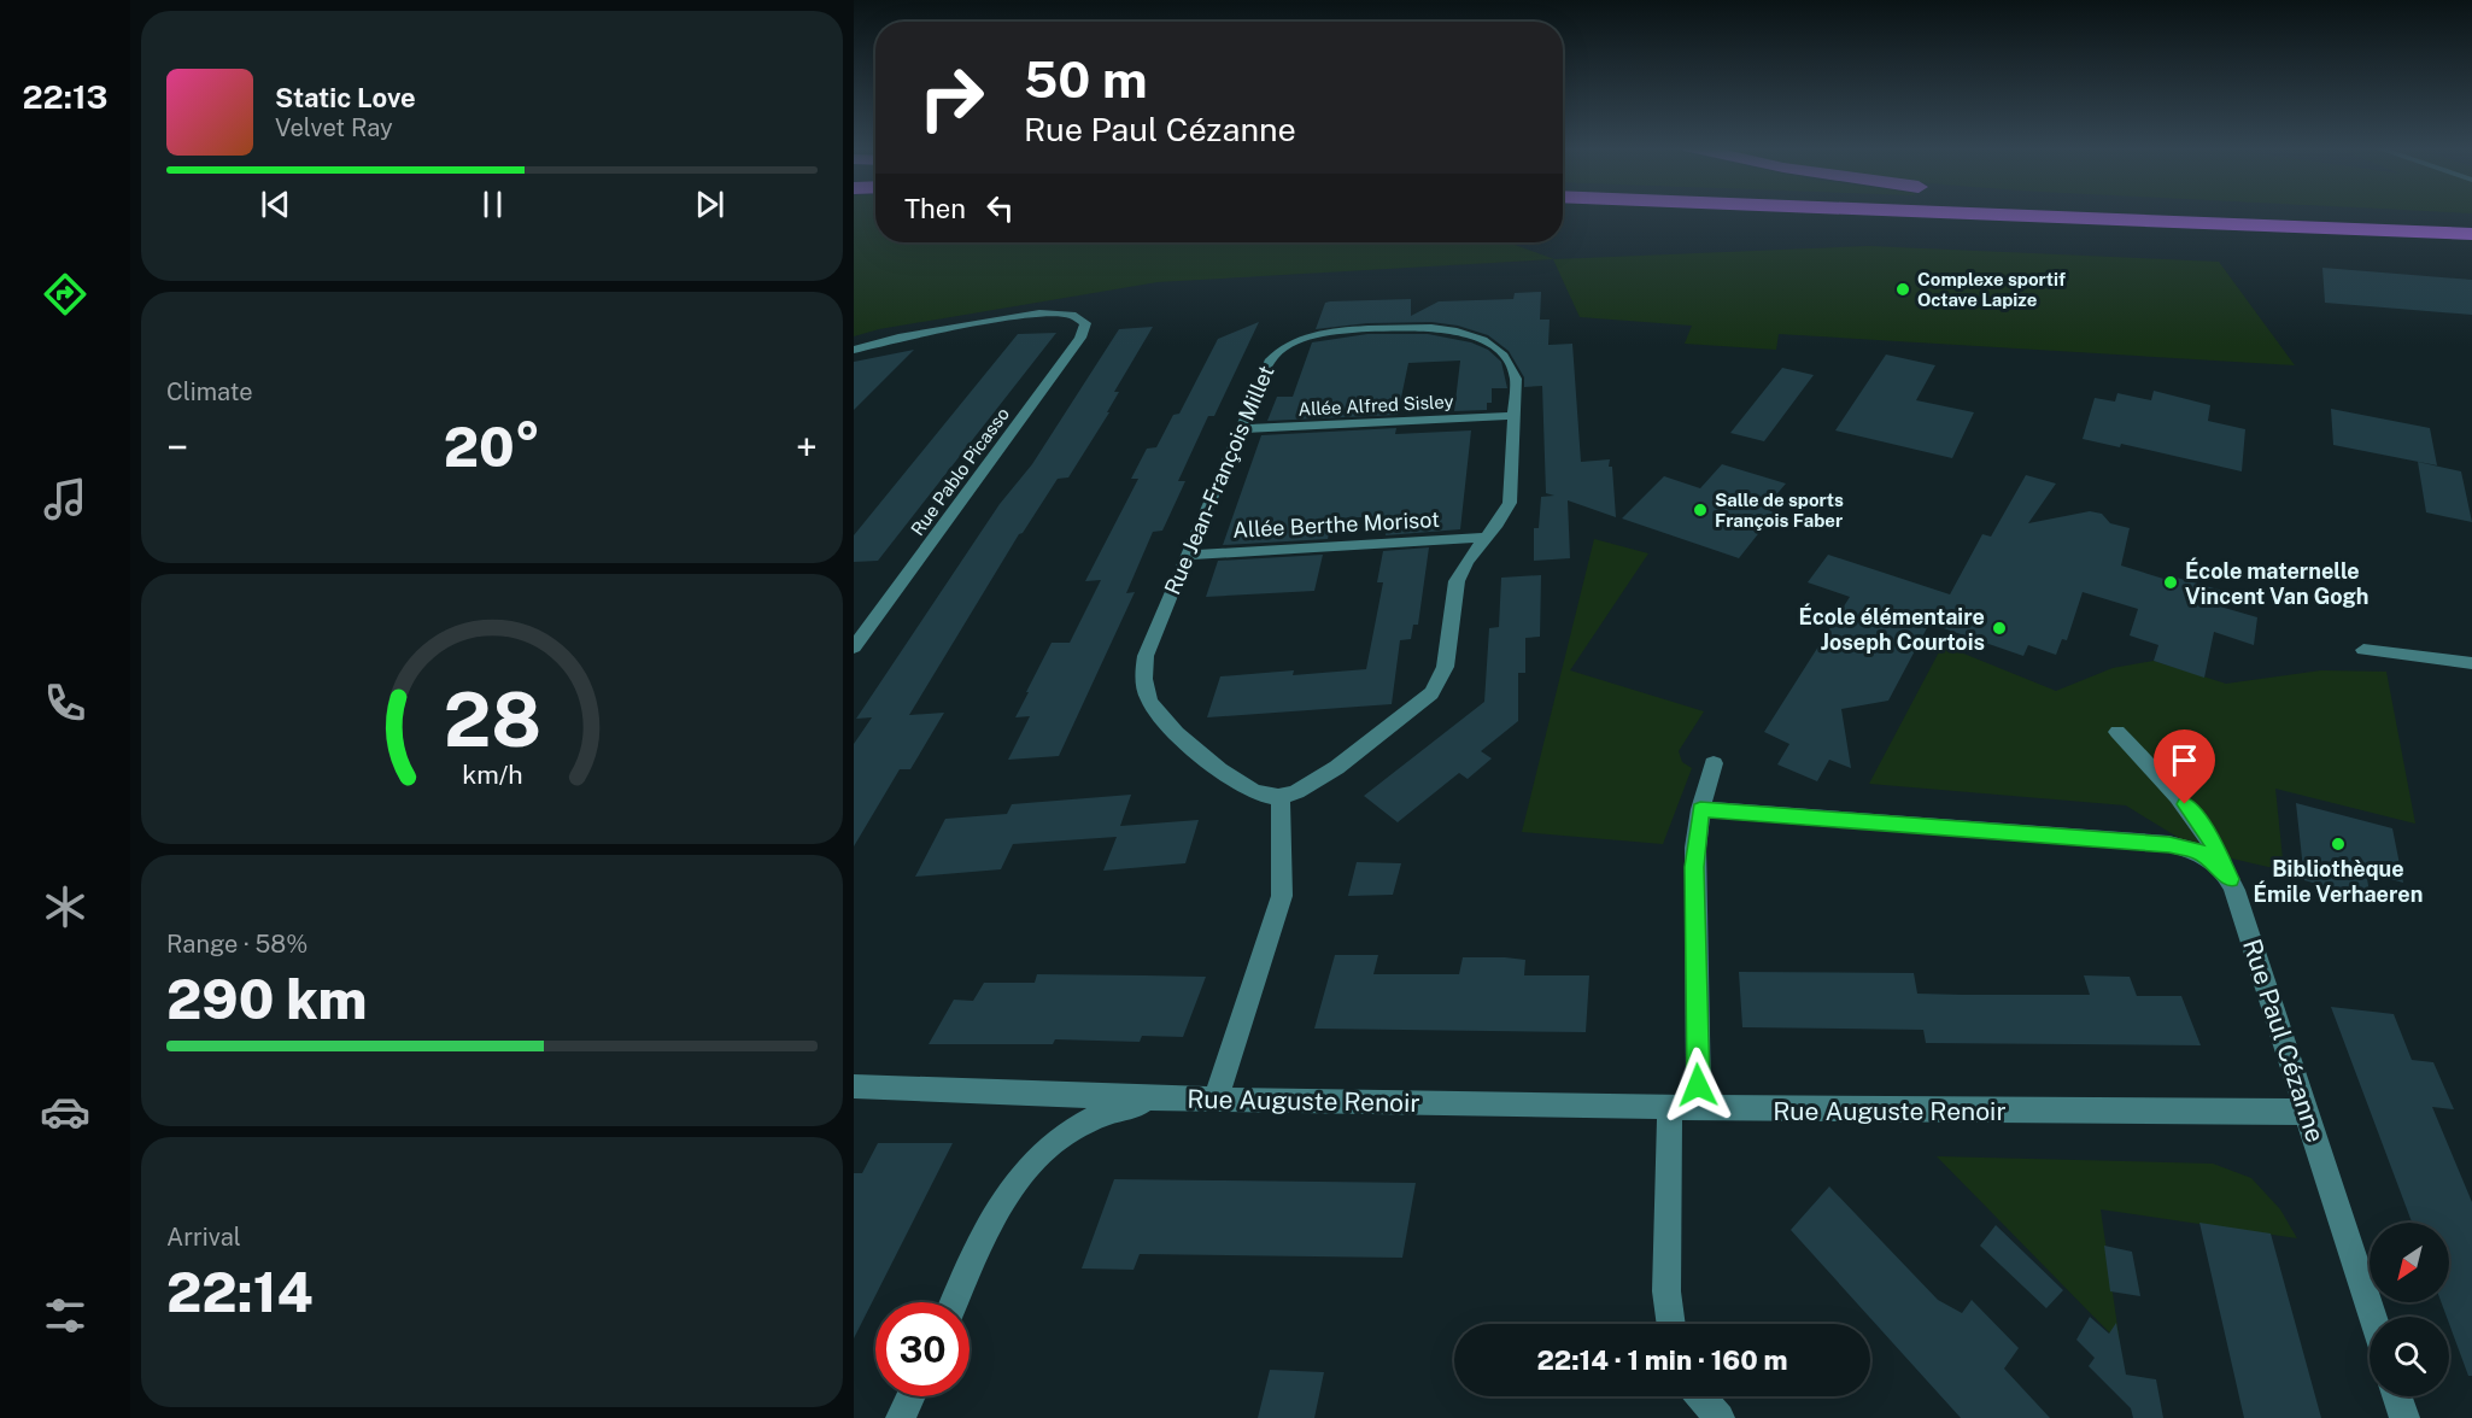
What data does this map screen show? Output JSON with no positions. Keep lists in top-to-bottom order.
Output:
{
  "streets": {
    "street": [
      "Allée Alfred Sisley",
      "Rue Pablo Picasso",
      "Rue Jean-François Millet",
      "Allée Berthe Morisot",
      "Rue Paul Cézanne",
      "Rue Auguste Renoir"
    ]
  },
  "crossings": [
    ["Allée Alfred Sisley", "Rue Jean-François Millet"],
    ["Rue Jean-François Millet", "Allée Berthe Morisot"],
    ["Rue Paul Cézanne", "Rue Auguste Renoir"]
  ],
  "places": [
    "Complexe sportif Octave Lapize",
    "Salle de sports François Faber",
    "École maternelle Vincent Van Gogh",
    "École élémentaire Joseph Courtois",
    "Bibliothèque Émile Verhaeren"
  ],
  "north": "bottom left",
  "page": {
    "tabs": "22:13",
    "turn": ["50 m", "Rue Paul Cézanne"],
    "song": ["Static Love", "Velvet Ray"],
    "then": "Then",
    "tile": [
      "Climate",
      ["Range · 58%", "290 km"],
      ["Arrival", "22:14"]
    ],
    "heat": ["−", "20°", "+"],
    "limit": "30",
    "trip": "22:14 · 1 min · 160 m",
    "gauge": ["28", "km/h"]
  }
}
